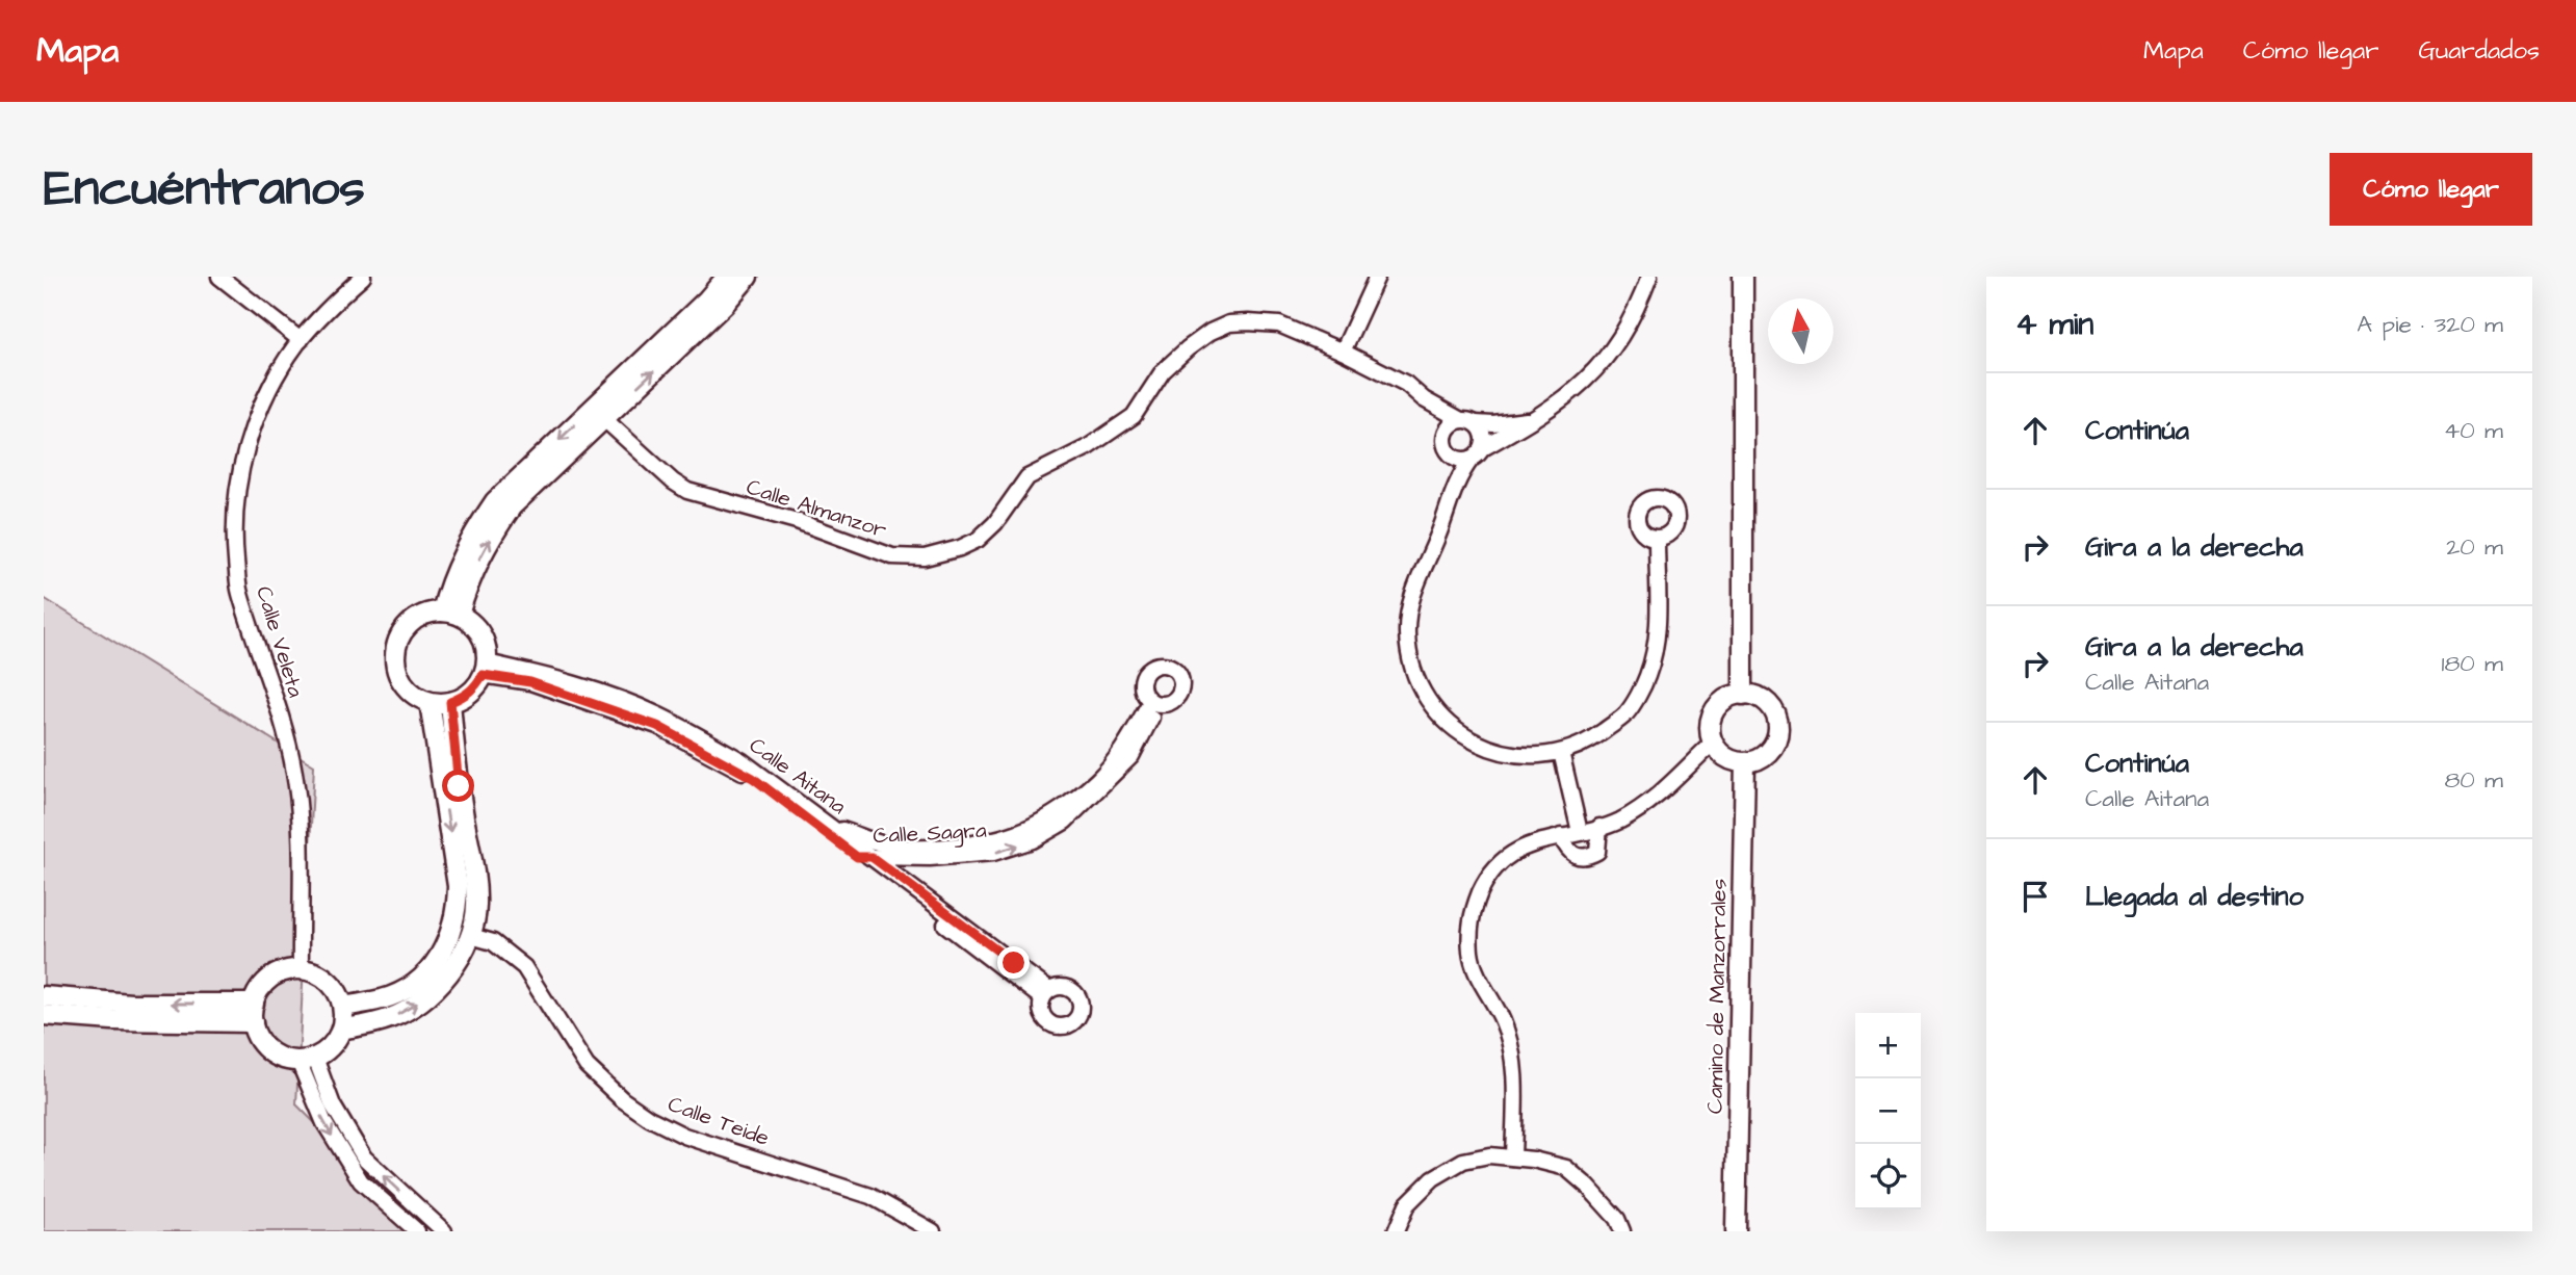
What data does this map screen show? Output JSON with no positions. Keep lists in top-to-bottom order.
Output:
{
  "streets": {
    "street": [
      "Calle Almanzor",
      "Calle Veleta",
      "Calle Aitana",
      "Calle Sagra",
      "Camino de Manzorrales",
      "Calle Teide"
    ]
  },
  "crossings": [
    ["Calle Aitana", "Calle Sagra"]
  ],
  "north": "top",
  "page": {
    "header": "Mapa",
    "nav": ["Mapa", "Cómo llegar", "Guardados"],
    "buttons": "Cómo llegar",
    "title": "Encuéntranos",
    "heading": ["4 min", "A pie · 320 m"],
    "list": [
      ["Continúa", "40 m"],
      ["Gira a la derecha", "20 m"],
      ["Gira a la derecha", "Calle Aitana", "180 m"],
      ["Continúa", "Calle Aitana", "80 m"],
      "Llegada al destino"
    ],
    "map_buttons": ["+", "−"]
  }
}
